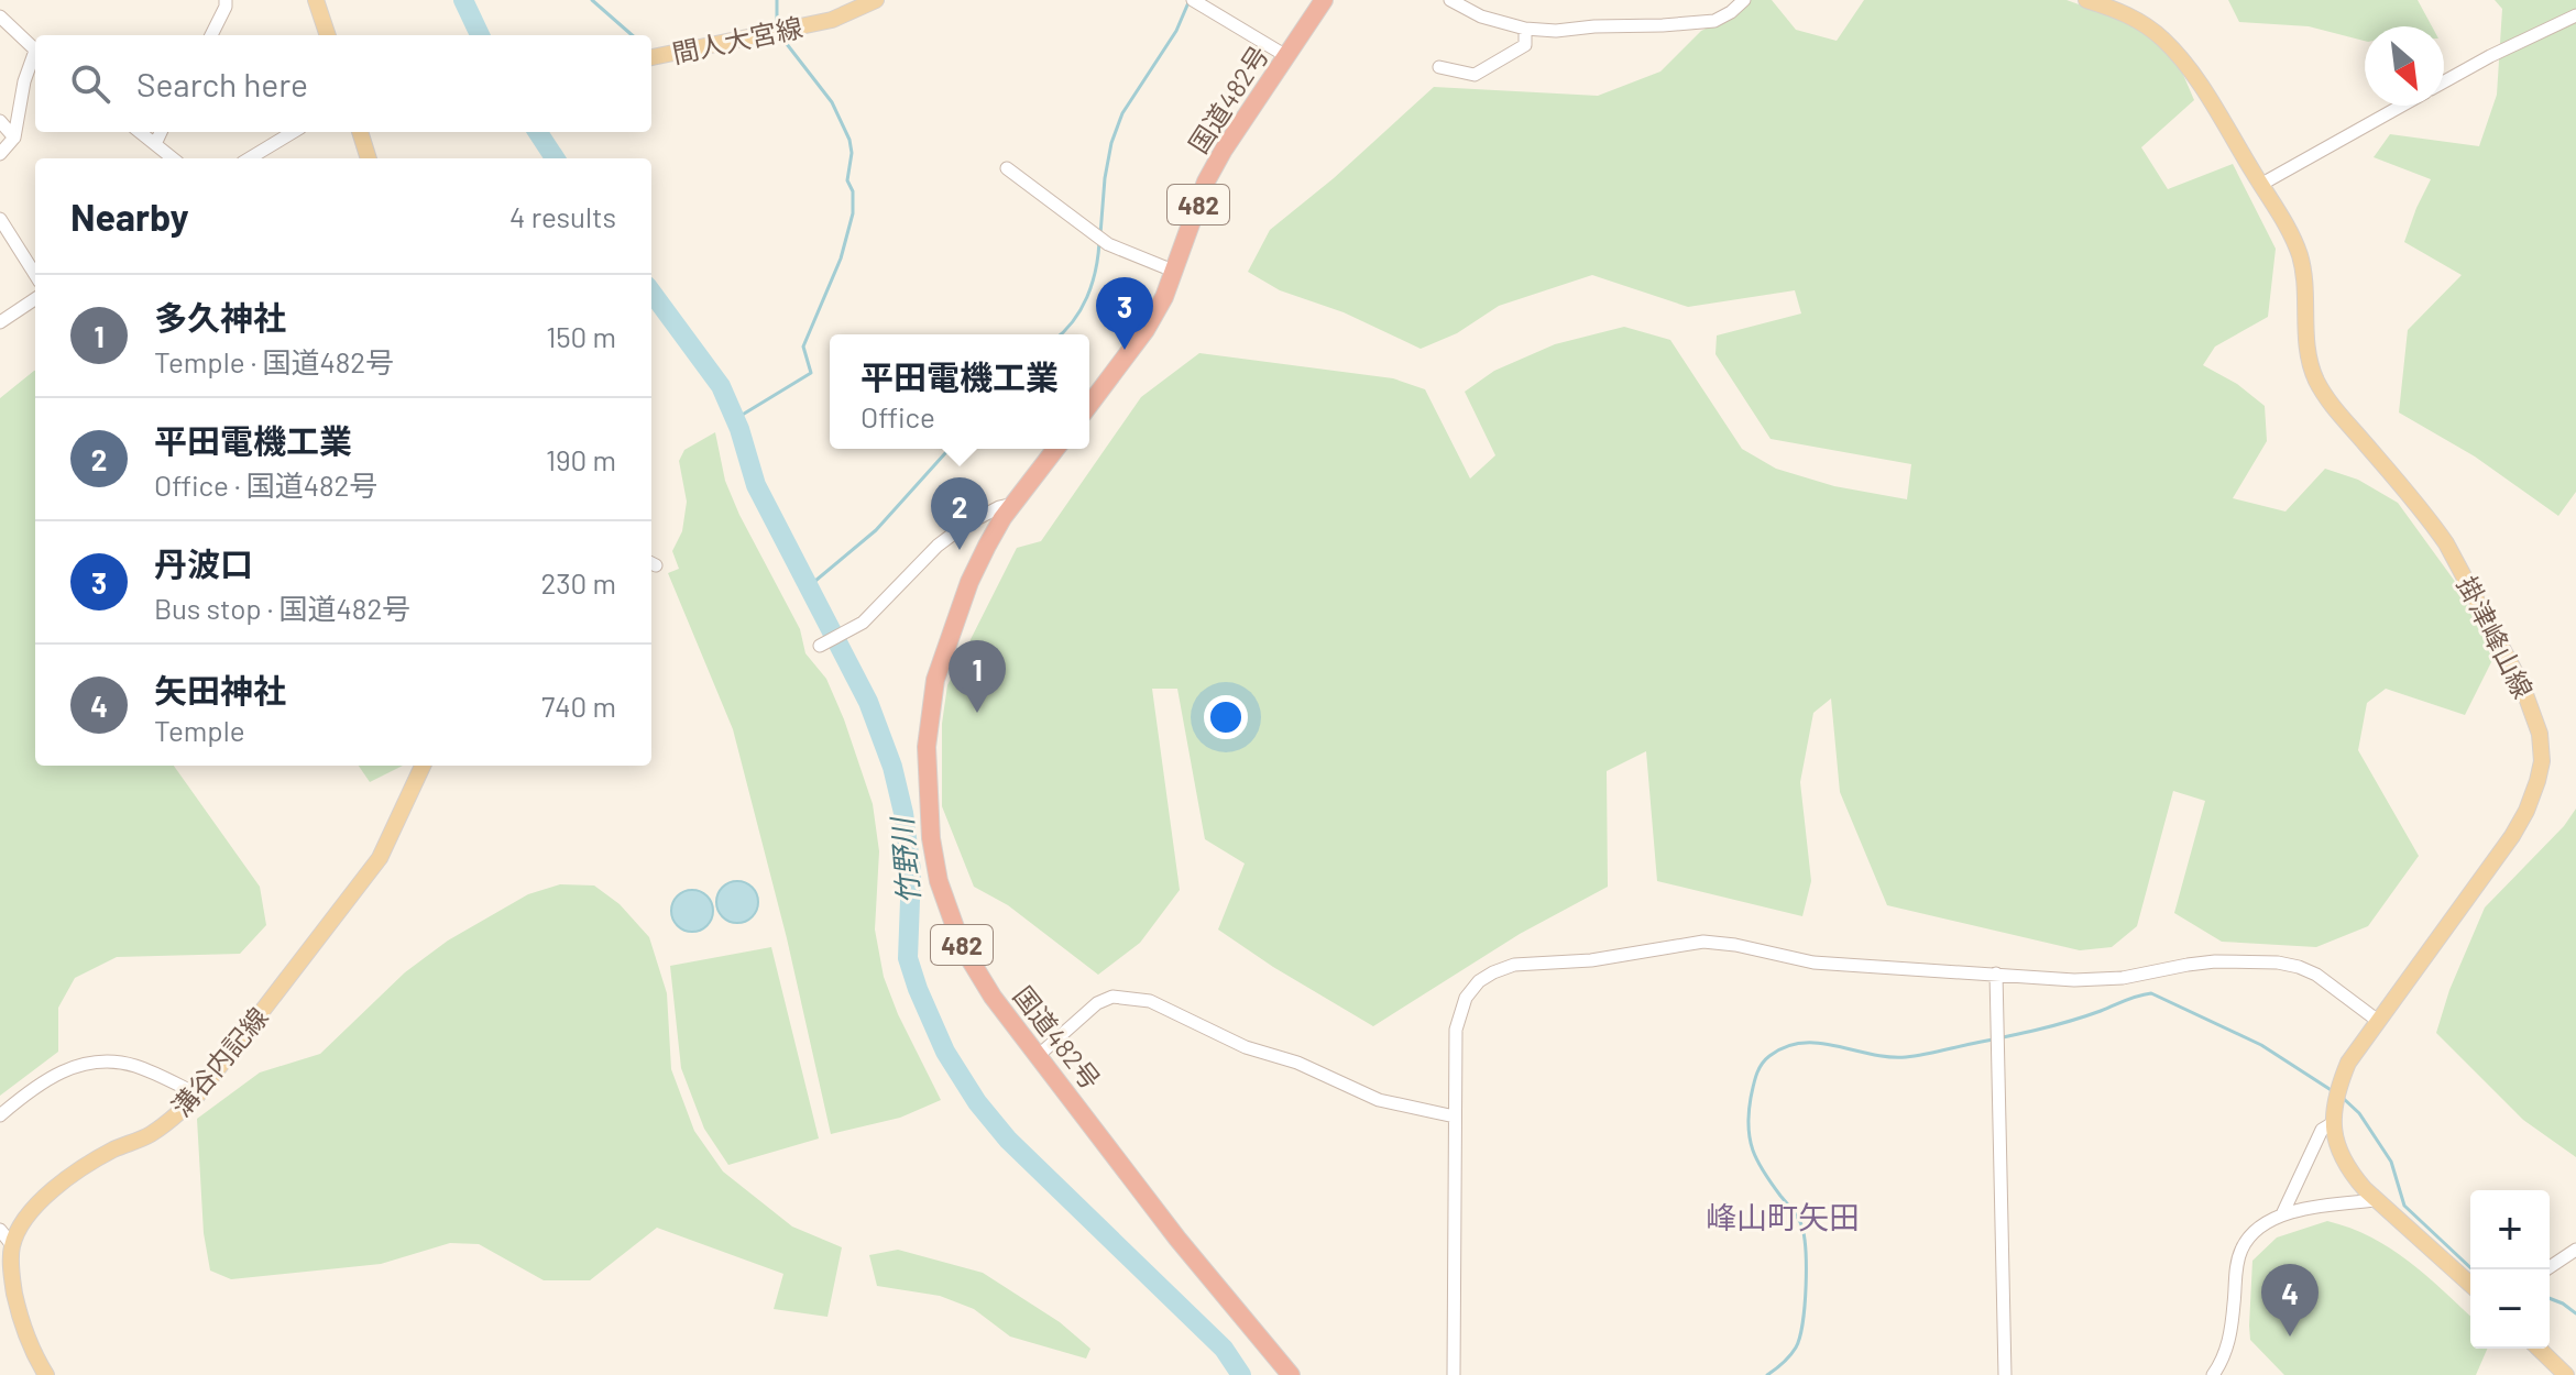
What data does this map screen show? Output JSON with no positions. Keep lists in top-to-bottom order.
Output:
{
  "streets": {
    "highway": ["国道482号", "482"],
    "main road": ["間人大宮線", "掛津峰山線", "溝谷内記線"]
  },
  "districts": ["峰山町矢田"],
  "water": ["竹野川"],
  "north": "bottom right",
  "page": {
    "search": "Search here",
    "heading": ["Nearby", "4 results"],
    "list": [
      {
        "mark": "1",
        "name": "多久神社",
        "note": "Temple · 国道482号",
        "value": "150 m"
      },
      {
        "mark": "2",
        "name": "平田電機工業",
        "note": "Office · 国道482号",
        "value": "190 m"
      },
      {
        "mark": "3",
        "name": "丹波口",
        "note": "Bus stop · 国道482号",
        "value": "230 m"
      },
      {
        "mark": "4",
        "name": "矢田神社",
        "note": "Temple",
        "value": "740 m"
      }
    ],
    "pins": [
      "3",
      "2",
      "1",
      "4"
    ],
    "popup": ["平田電機工業", "Office"],
    "map_buttons": ["+", "−"]
  }
}
